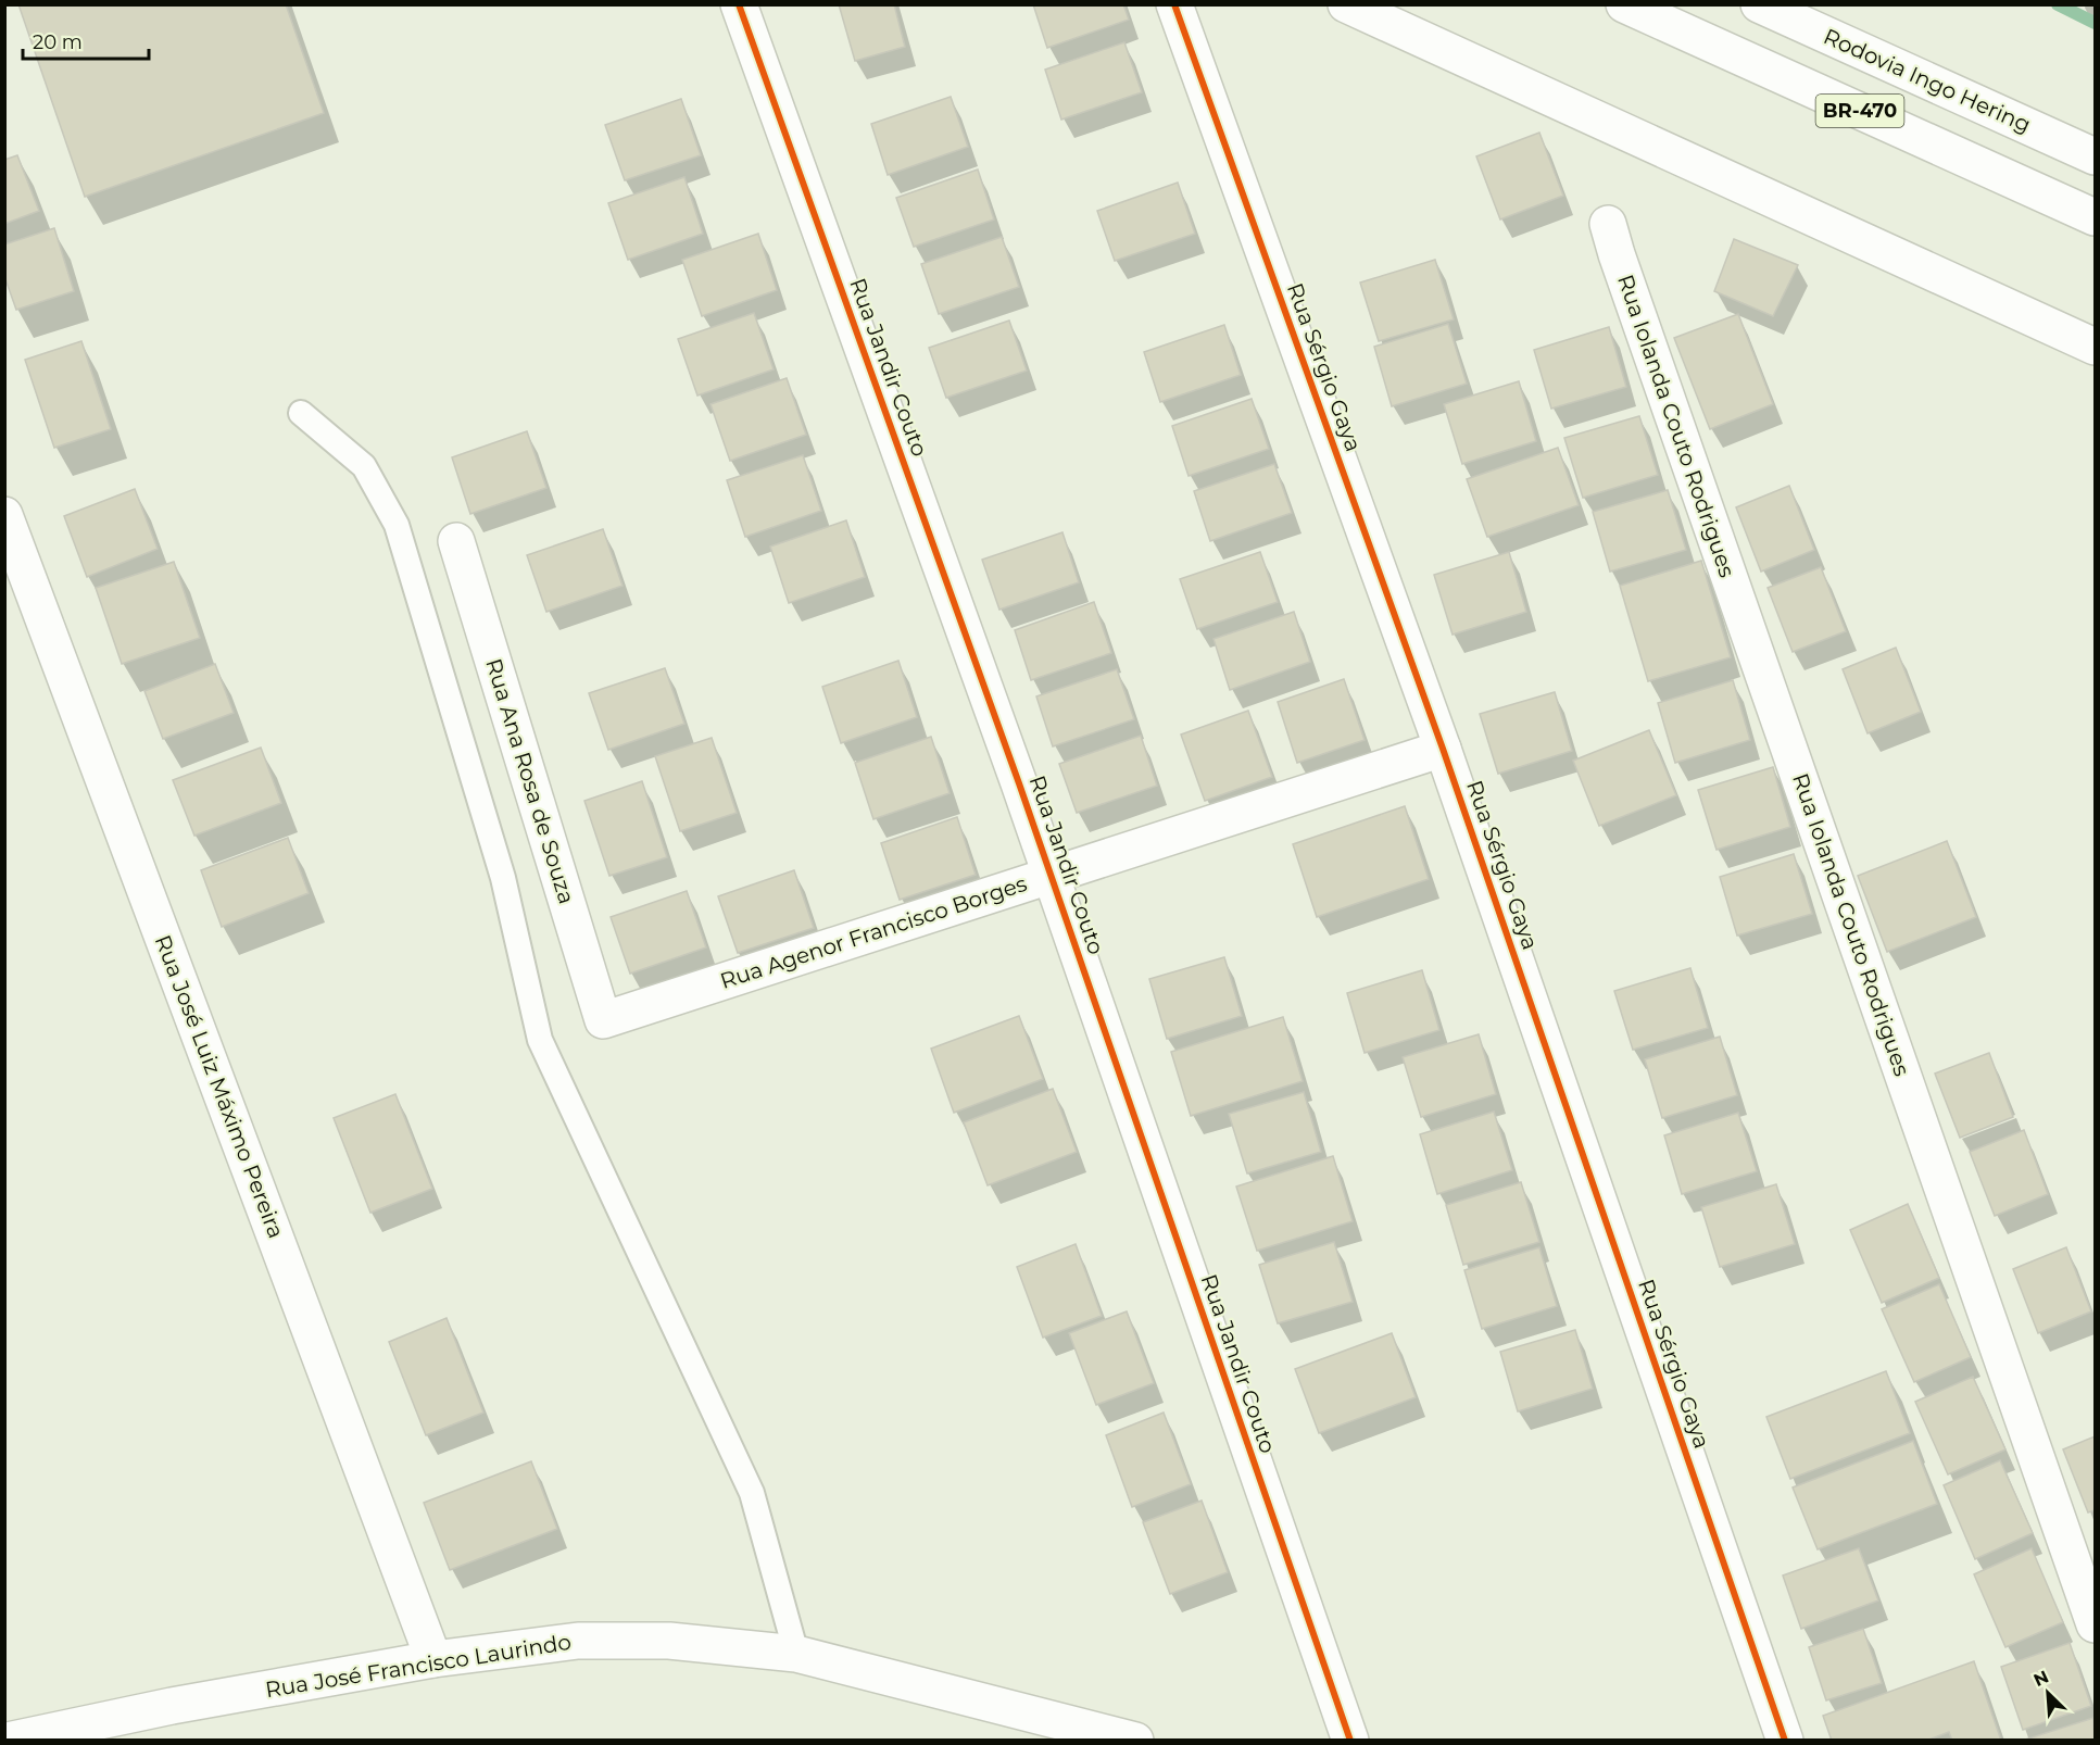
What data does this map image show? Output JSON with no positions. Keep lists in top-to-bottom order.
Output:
{
  "streets": {
    "main road": [
      "Rodovia Ingo Hering",
      "BR-470",
      "Rua Jandir Couto",
      "Rua Sérgio Gaya",
      "Rua Iolanda Couto Rodrigues",
      "Rua Ana Rosa de Souza",
      "Rua Agenor Francisco Borges",
      "Rua José Luiz Máximo Pereira",
      "Rua José Francisco Laurindo"
    ]
  },
  "crossings": [
    ["Rua Jandir Couto", "Rua Agenor Francisco Borges"],
    ["Rua Sérgio Gaya", "Rua Agenor Francisco Borges"],
    ["Rua Ana Rosa de Souza", "Rua Agenor Francisco Borges"],
    ["Rua José Luiz Máximo Pereira", "Rua José Francisco Laurindo"]
  ],
  "scale_bar": "20 m",
  "north": "top left"
}
